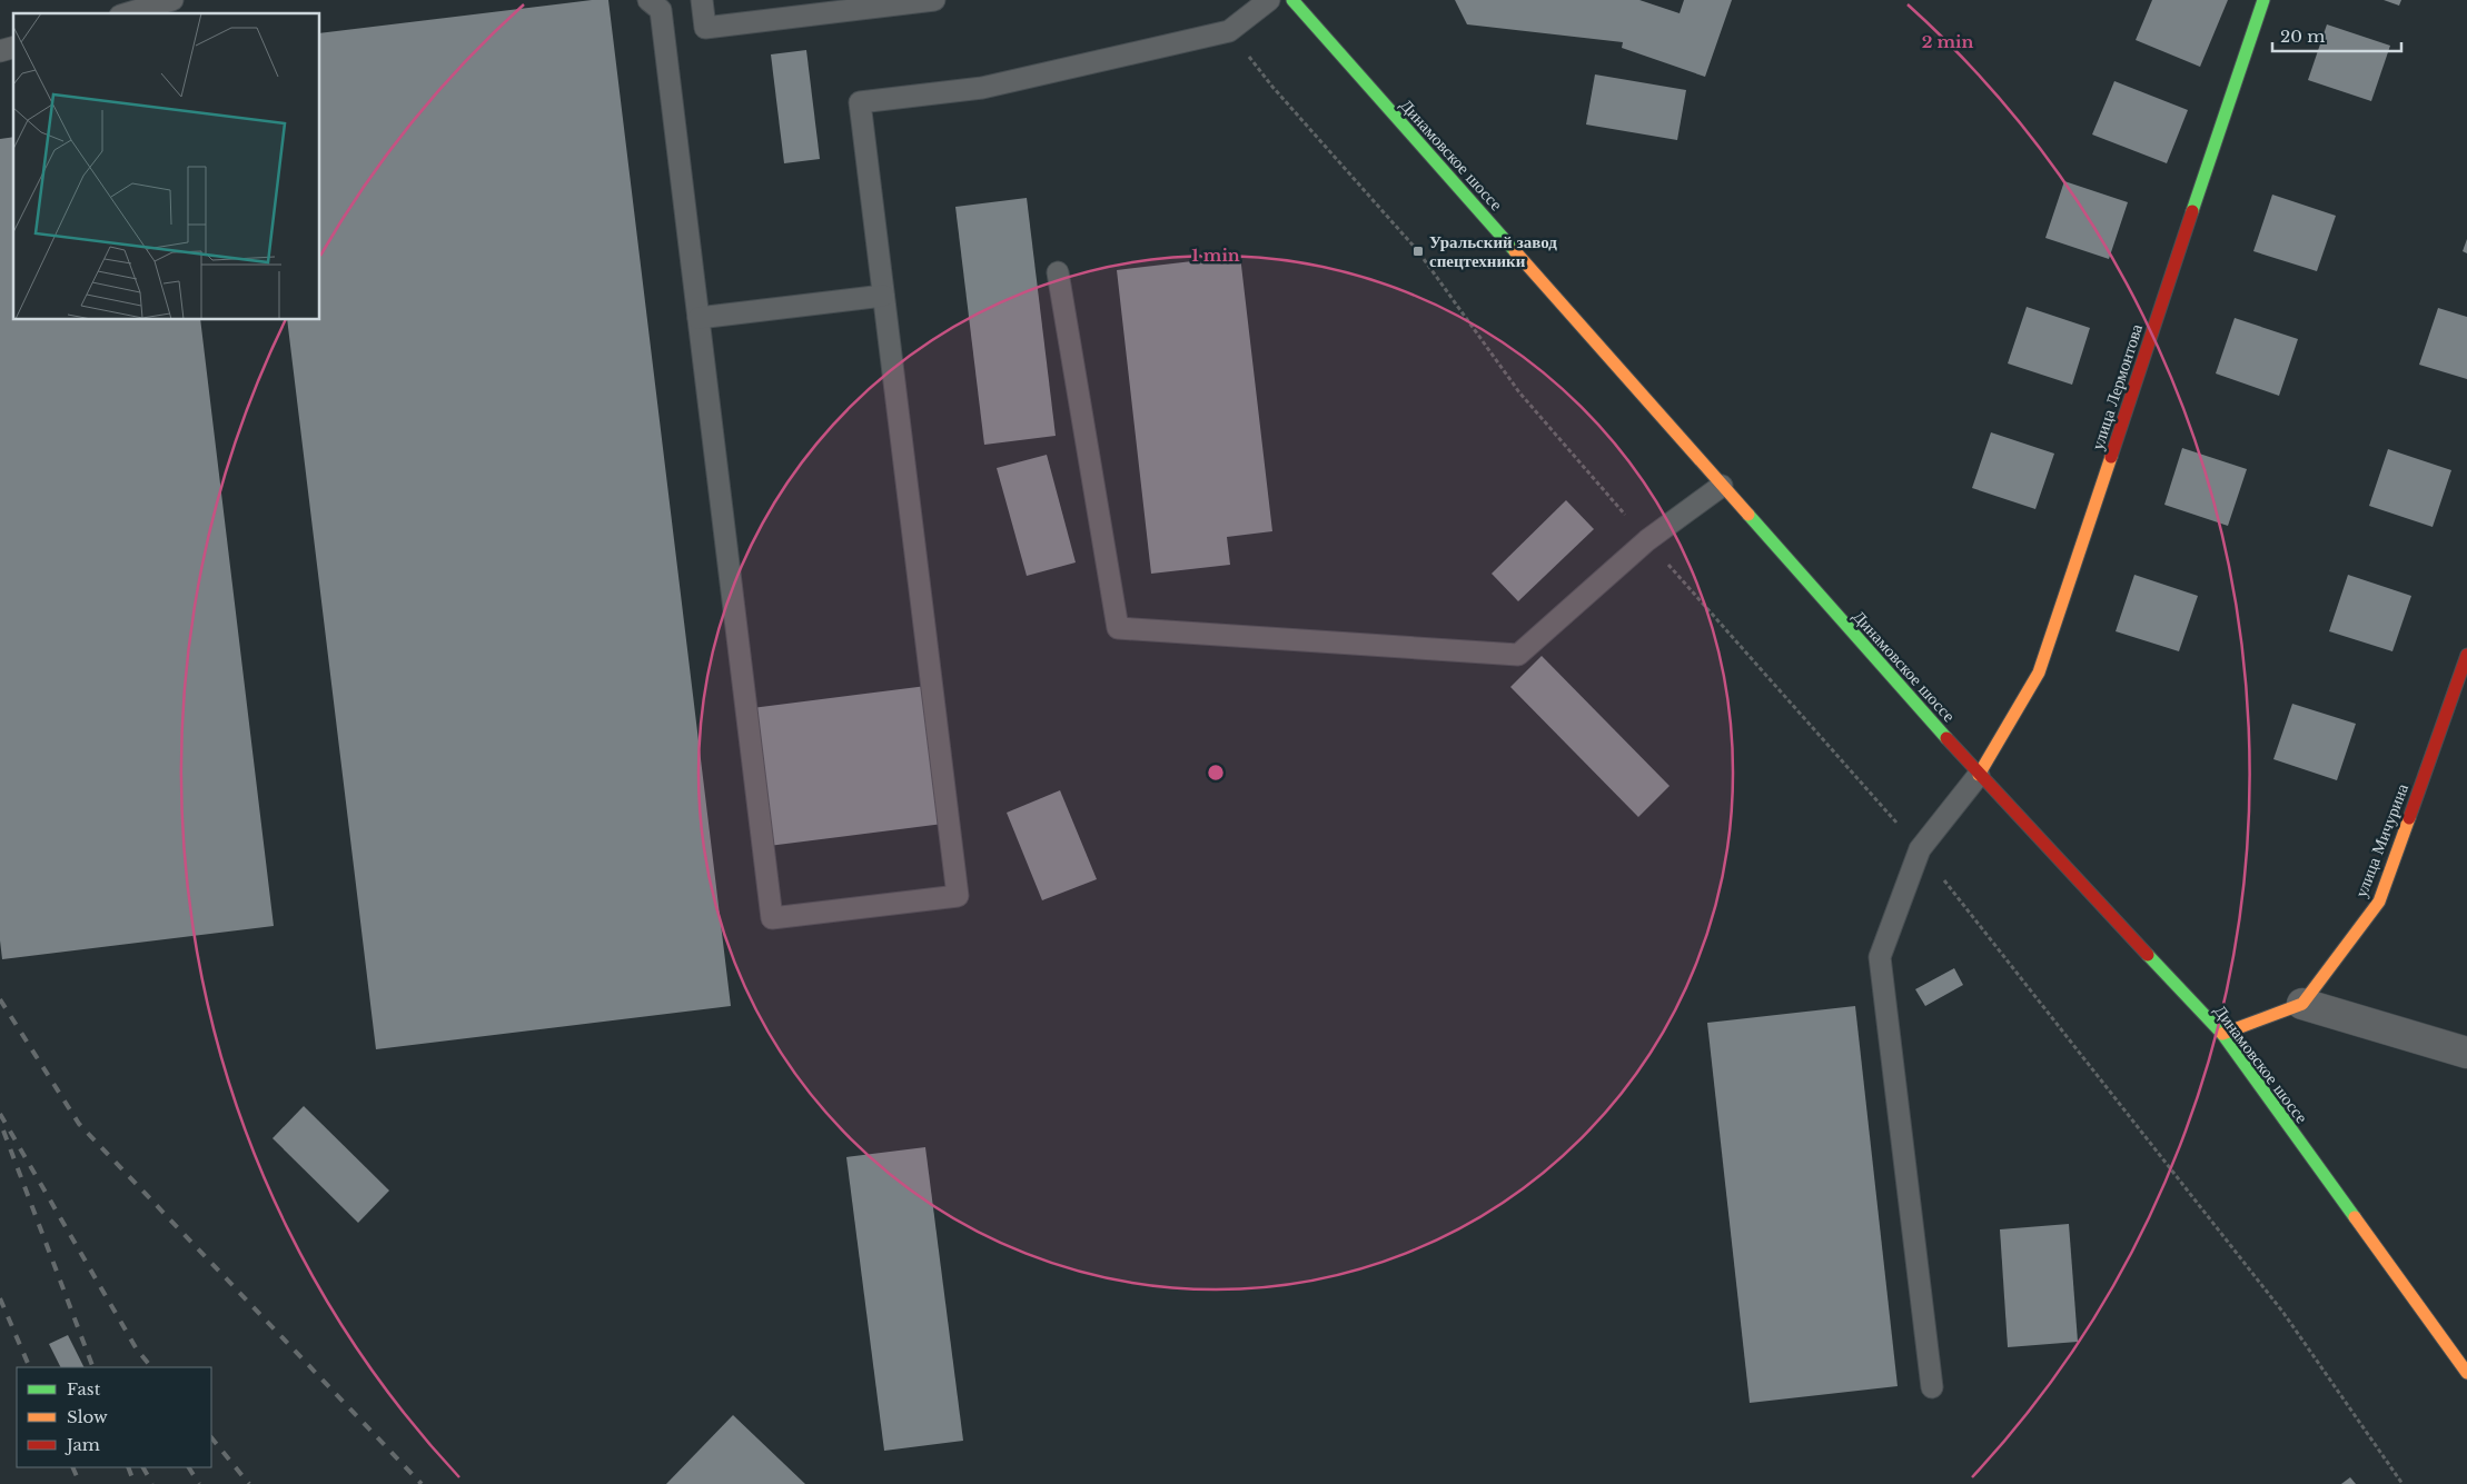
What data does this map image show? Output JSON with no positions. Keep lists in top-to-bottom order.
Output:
{
  "streets": {
    "main road": ["Динамовское шоссе", "улица Лермонтова", "улица Мичурина"]
  },
  "crossings": [
    ["Динамовское шоссе", "улица Лермонтова"]
  ],
  "places": {
    "transit": ["Уральский завод спецтехники"]
  },
  "legend": ["Fast", "Slow", "Jam"],
  "scale_bar": "20 m",
  "rings": ["2 min", "1 min"]
}
